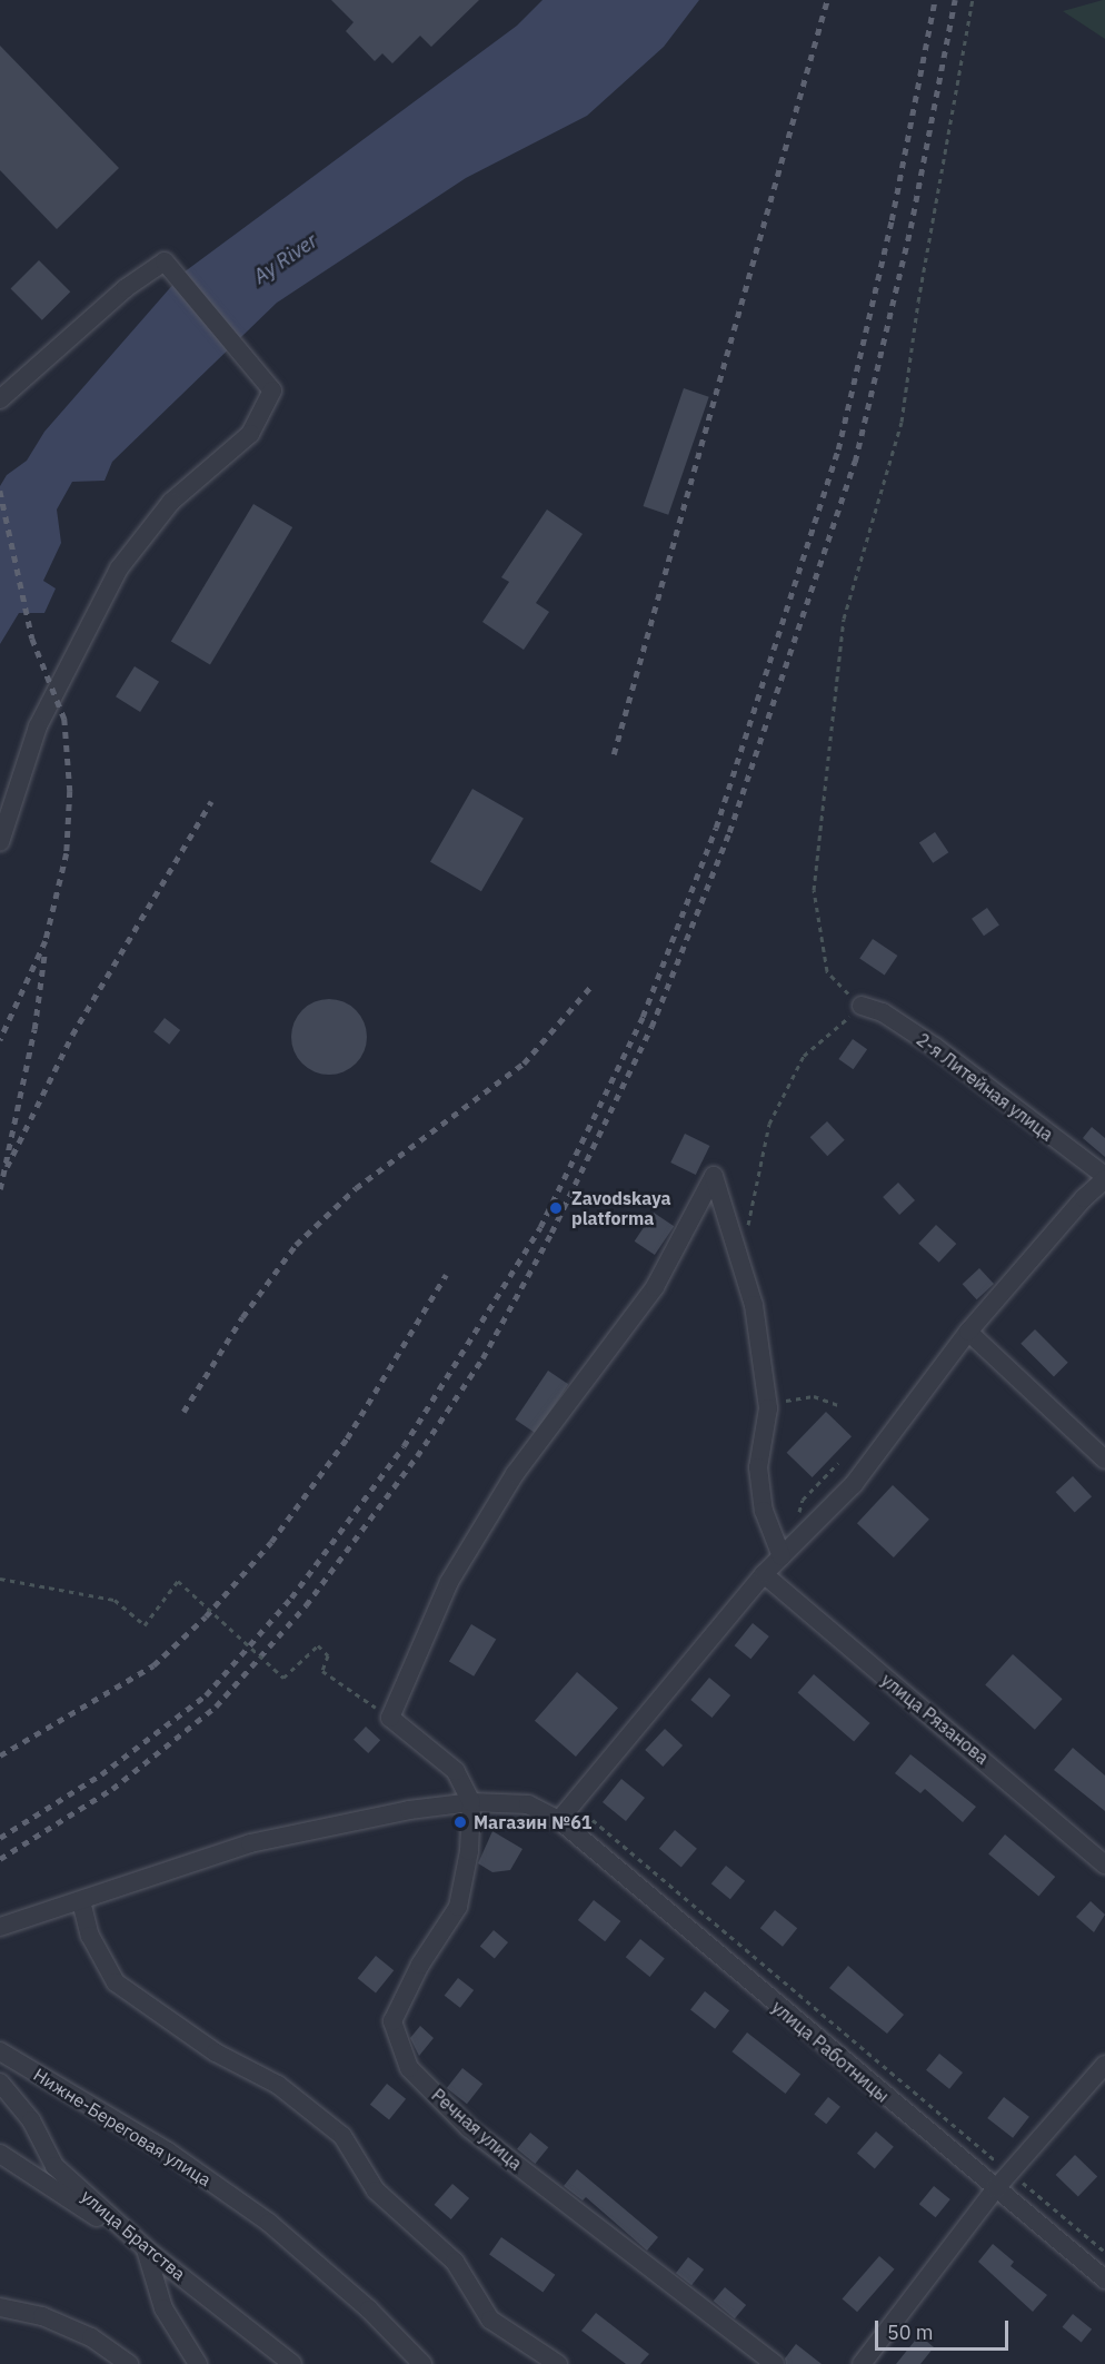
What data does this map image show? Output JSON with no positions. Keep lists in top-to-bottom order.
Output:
{
  "streets": {
    "street": [
      "2-я Литейная улица",
      "улица Рязанова",
      "улица Работницы",
      "Нижне-Береговая улица",
      "Речная улица",
      "улица Братства"
    ]
  },
  "crossings": [
    ["улица Работницы", "Речная улица"]
  ],
  "water": ["Ay River"],
  "places": ["Zavodskaya platforma", "Магазин №61"],
  "scale_bar": "50 m"
}
